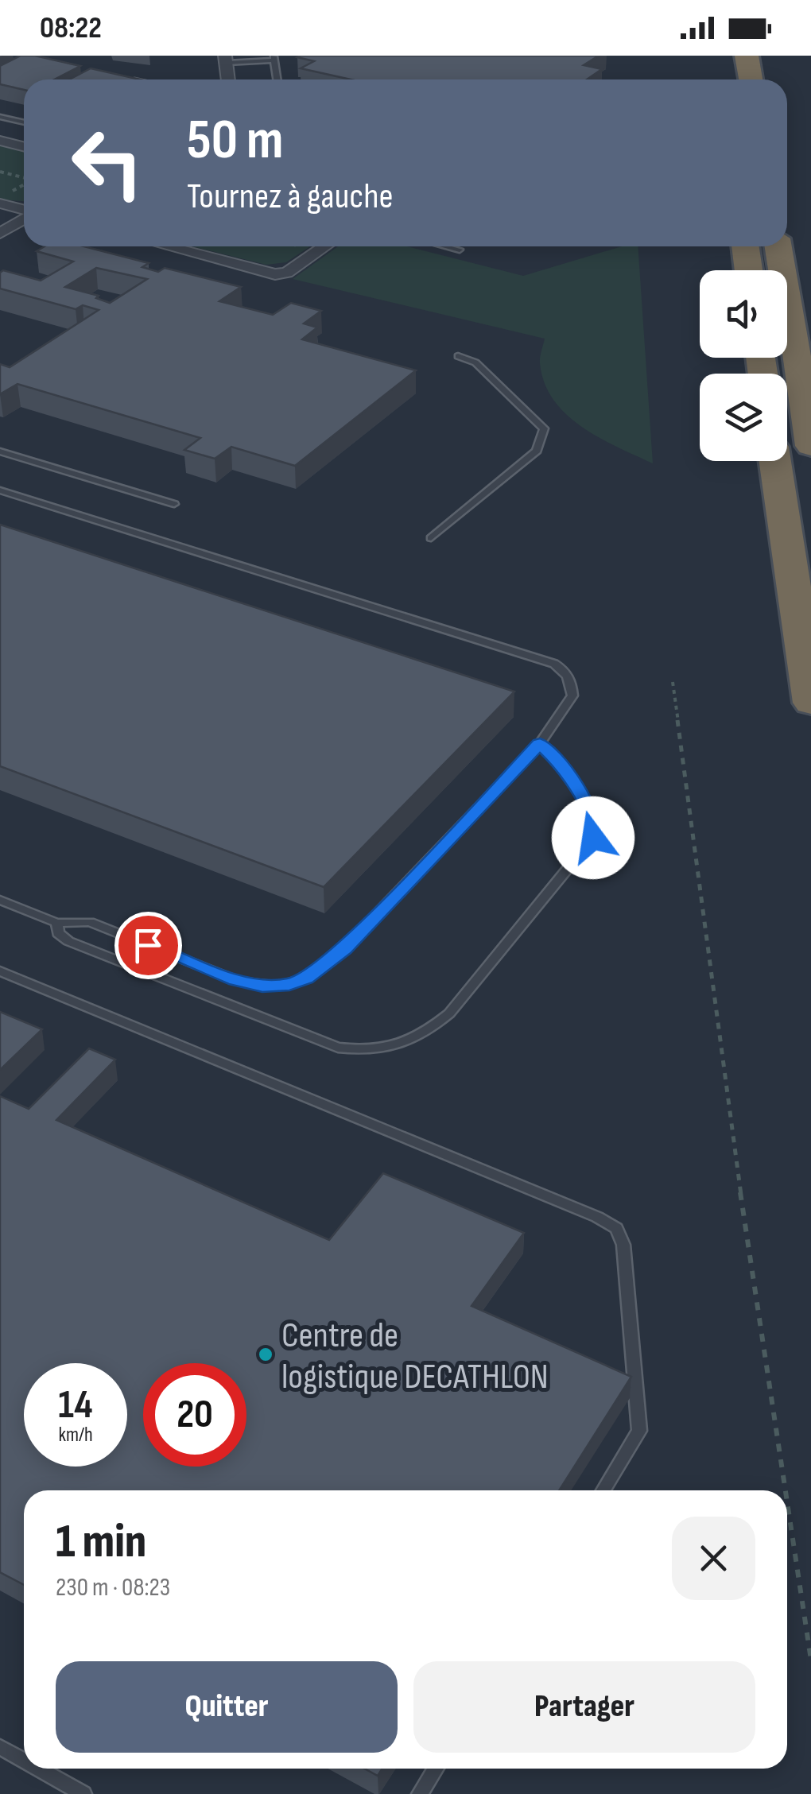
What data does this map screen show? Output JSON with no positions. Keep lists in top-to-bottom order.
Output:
{
  "places": ["Centre de logistique DECATHLON"],
  "page": {
    "status": "08:22",
    "turn": ["50 m", "Tournez à gauche"],
    "speed": "14 km/h",
    "limit": "20",
    "heading": ["1 min", "230 m · 08:23"],
    "buttons": ["Quitter", "Partager"]
  }
}
